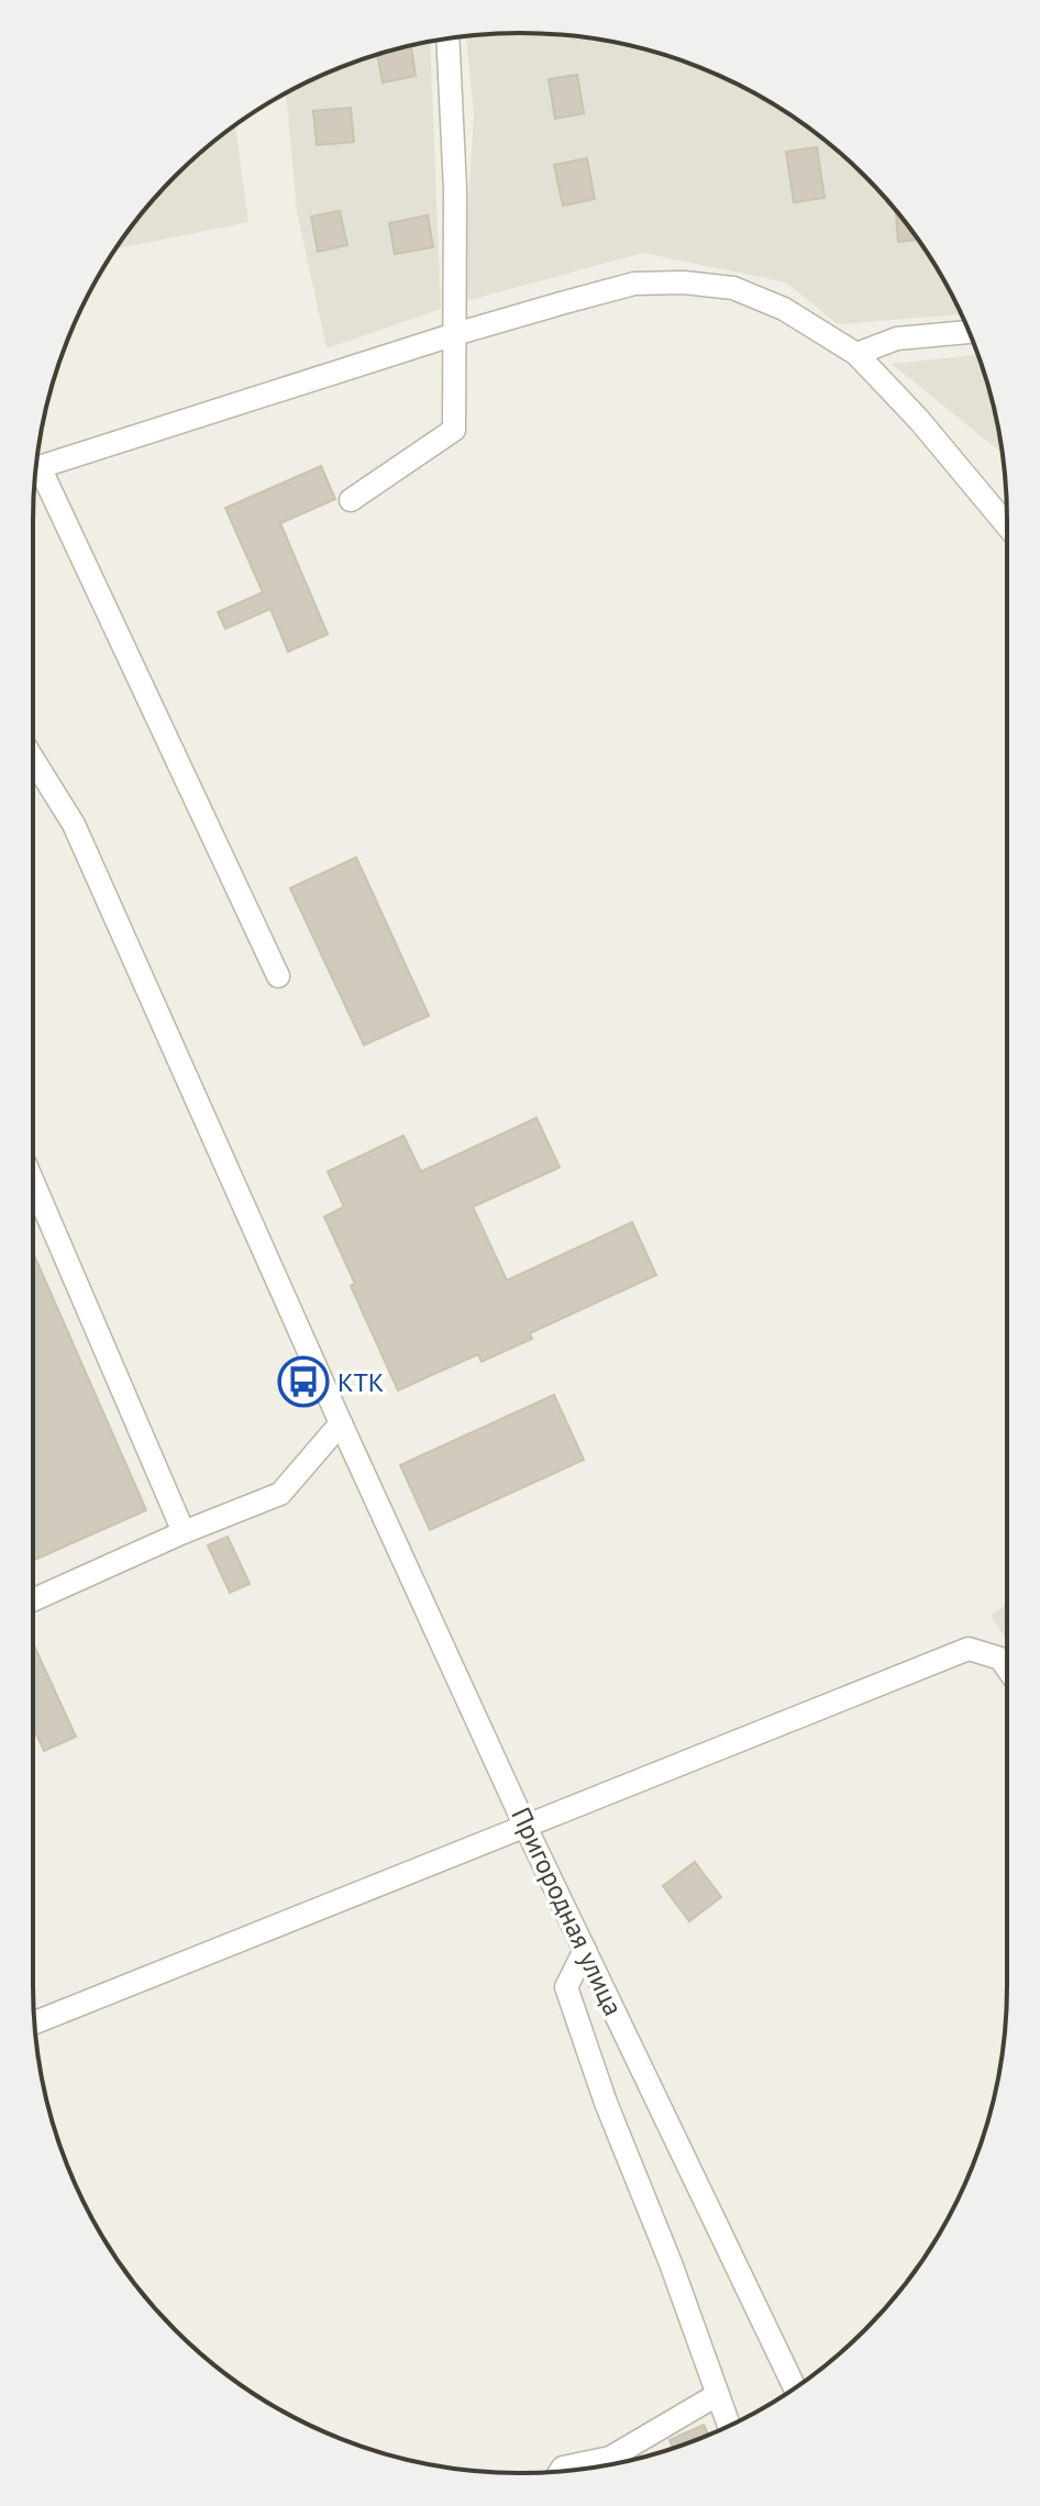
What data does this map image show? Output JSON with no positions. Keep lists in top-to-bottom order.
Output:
{
  "streets": {
    "street": ["Пригородная улица"]
  },
  "places": {
    "bus stop": ["КТК"]
  }
}
